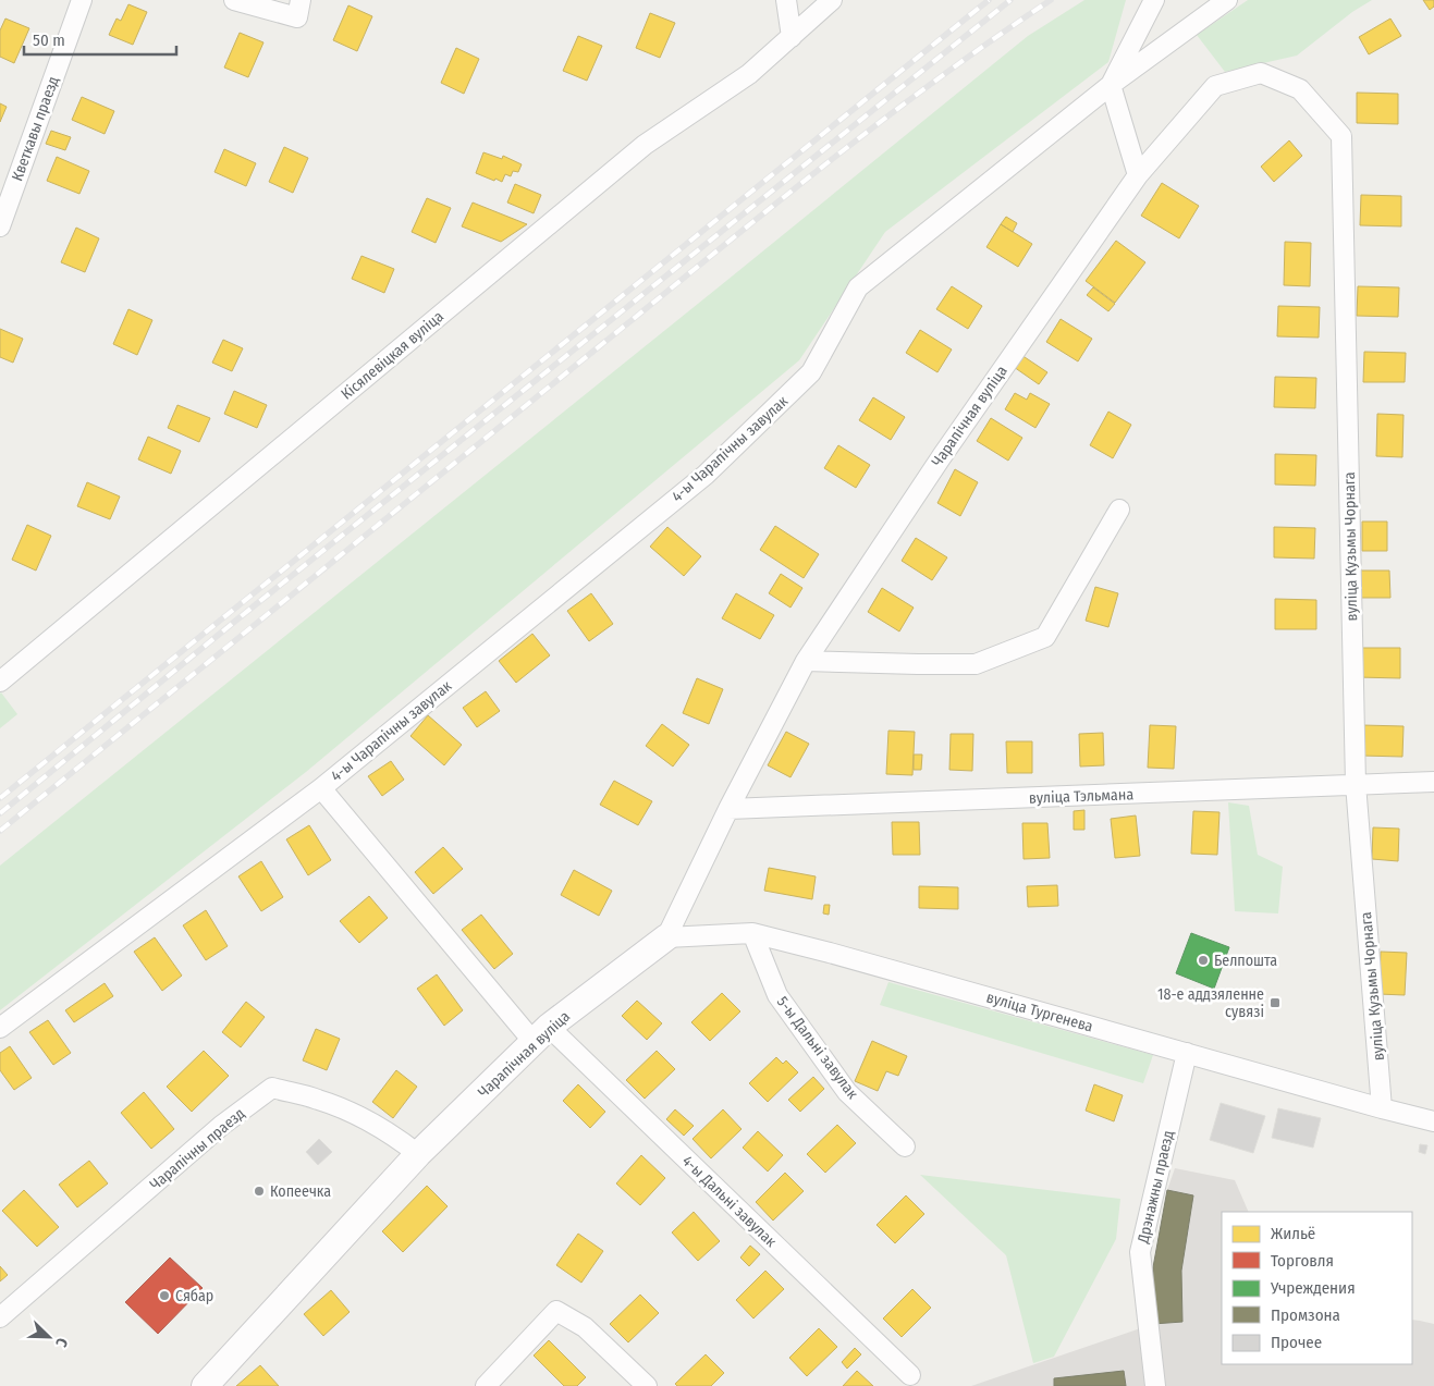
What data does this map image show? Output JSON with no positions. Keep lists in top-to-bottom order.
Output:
{
  "streets": {
    "street": [
      "Кветкавы праезд",
      "Кісялевіцкая вуліца",
      "Чарапічная вуліца",
      "4-ы Чарапічны завулак",
      "вуліца Кузьмы Чорнага",
      "вуліца Тэльмана",
      "вуліца Тургенева",
      "5-ы Дальні завулак",
      "Чарапічны праезд",
      "Дрэнажны праезд",
      "4-ы Дальні завулак"
    ]
  },
  "crossings": [
    ["Чарапічная вуліца", "4-ы Чарапічны завулак"],
    ["Чарапічная вуліца", "вуліца Кузьмы Чорнага"],
    ["Чарапічная вуліца", "вуліца Тэльмана"],
    ["Чарапічная вуліца", "вуліца Тургенева"],
    ["Чарапічная вуліца", "Чарапічны праезд"],
    ["Чарапічная вуліца", "4-ы Дальні завулак"],
    ["4-ы Чарапічны завулак", "4-ы Дальні завулак"],
    ["вуліца Кузьмы Чорнага", "вуліца Тэльмана"],
    ["вуліца Кузьмы Чорнага", "вуліца Тургенева"],
    ["вуліца Тургенева", "5-ы Дальні завулак"],
    ["вуліца Тургенева", "Дрэнажны праезд"]
  ],
  "places": {
    "other": ["Белпошта", "Копеечка", "Сябар"],
    "transit": ["18-е аддзяленне сувязі"]
  },
  "legend": [
    "Жильё",
    "Торговля",
    "Учреждения",
    "Промзона",
    "Прочее"
  ],
  "scale_bar": "50 m",
  "north": "bottom right"
}
